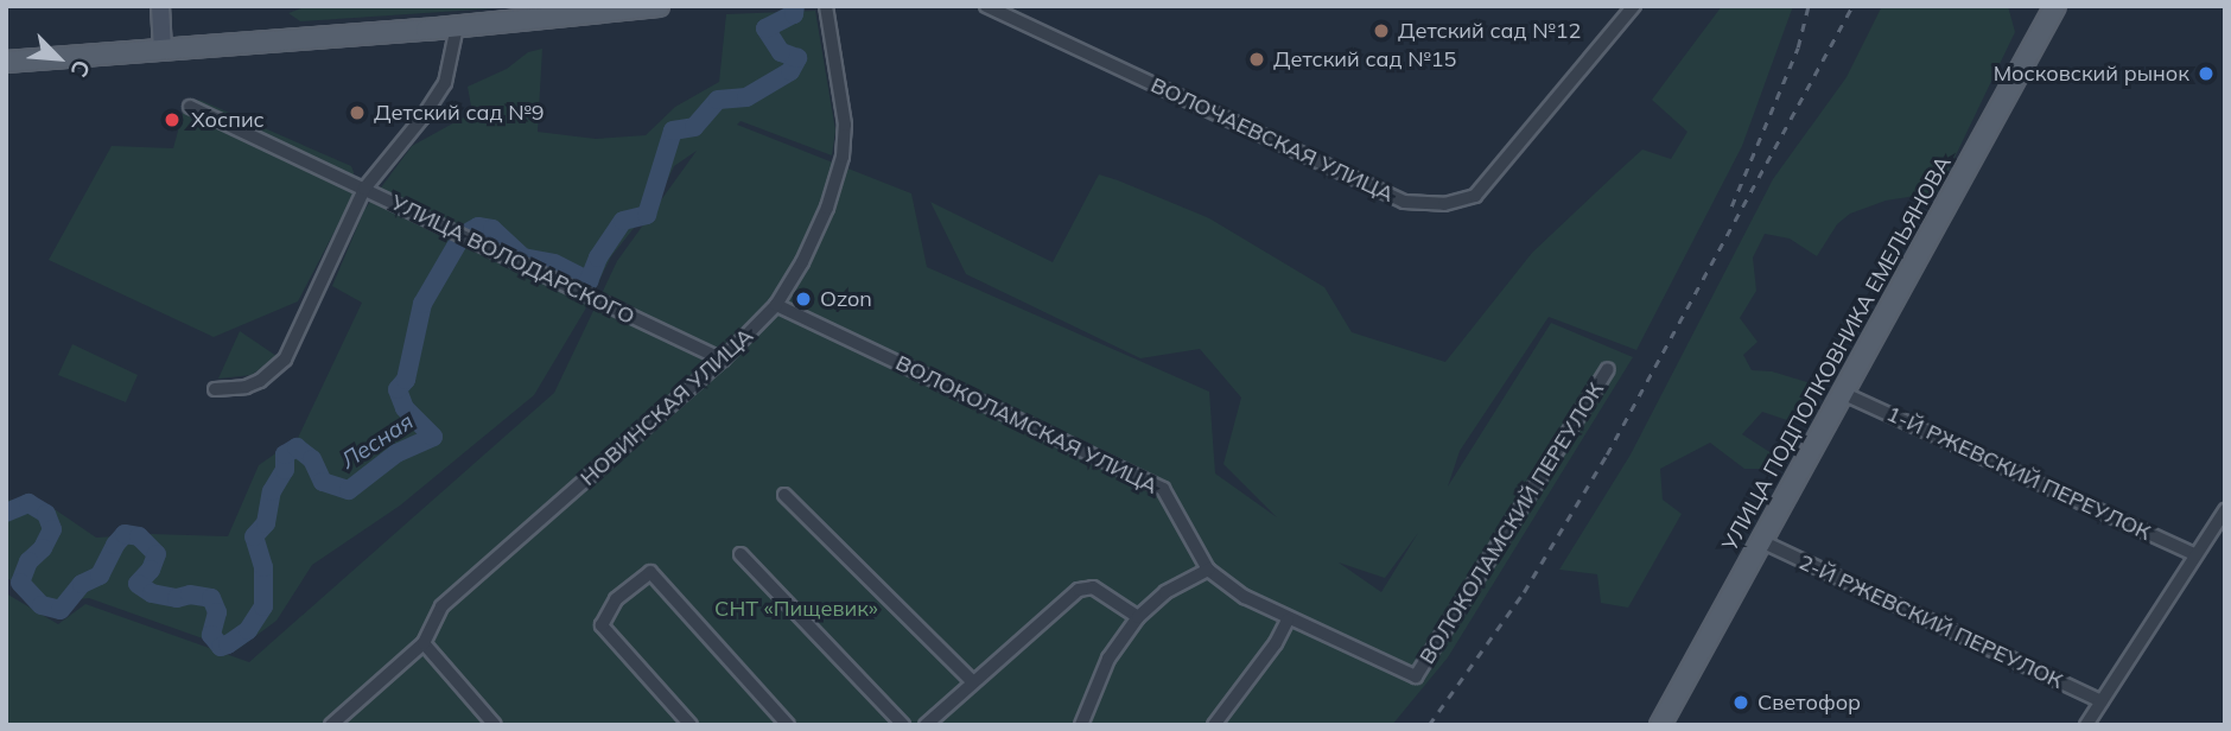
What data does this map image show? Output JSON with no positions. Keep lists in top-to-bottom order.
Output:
{
  "streets": {
    "main road": ["УЛИЦА ПОДПОЛКОВНИКА ЕМЕЛЬЯНОВА"],
    "street": [
      "ВОЛОЧАЕВСКАЯ УЛИЦА",
      "УЛИЦА ВОЛОДАРСКОГО",
      "НОВИНСКАЯ УЛИЦА",
      "ВОЛОКОЛАМСКАЯ УЛИЦА",
      "1-Й РЖЕВСКИЙ ПЕРЕУЛОК",
      "ВОЛОКОЛАМСКИЙ ПЕРЕУЛОК",
      "2-Й РЖЕВСКИЙ ПЕРЕУЛОК"
    ]
  },
  "crossings": [
    ["УЛИЦА ВОЛОДАРСКОГО", "НОВИНСКАЯ УЛИЦА"],
    ["УЛИЦА ПОДПОЛКОВНИКА ЕМЕЛЬЯНОВА", "1-Й РЖЕВСКИЙ ПЕРЕУЛОК"],
    ["УЛИЦА ПОДПОЛКОВНИКА ЕМЕЛЬЯНОВА", "2-Й РЖЕВСКИЙ ПЕРЕУЛОК"],
    ["НОВИНСКАЯ УЛИЦА", "ВОЛОКОЛАМСКАЯ УЛИЦА"],
    ["ВОЛОКОЛАМСКАЯ УЛИЦА", "ВОЛОКОЛАМСКИЙ ПЕРЕУЛОК"]
  ],
  "water": ["Лесная"],
  "parks": ["СНТ «Пищевик»"],
  "places": [
    "Детский сад №12",
    "Детский сад №15",
    "Московский рынок",
    "Детский сад №9",
    "Хоспис",
    "Ozon",
    "Светофор"
  ],
  "north": "bottom right"
}
